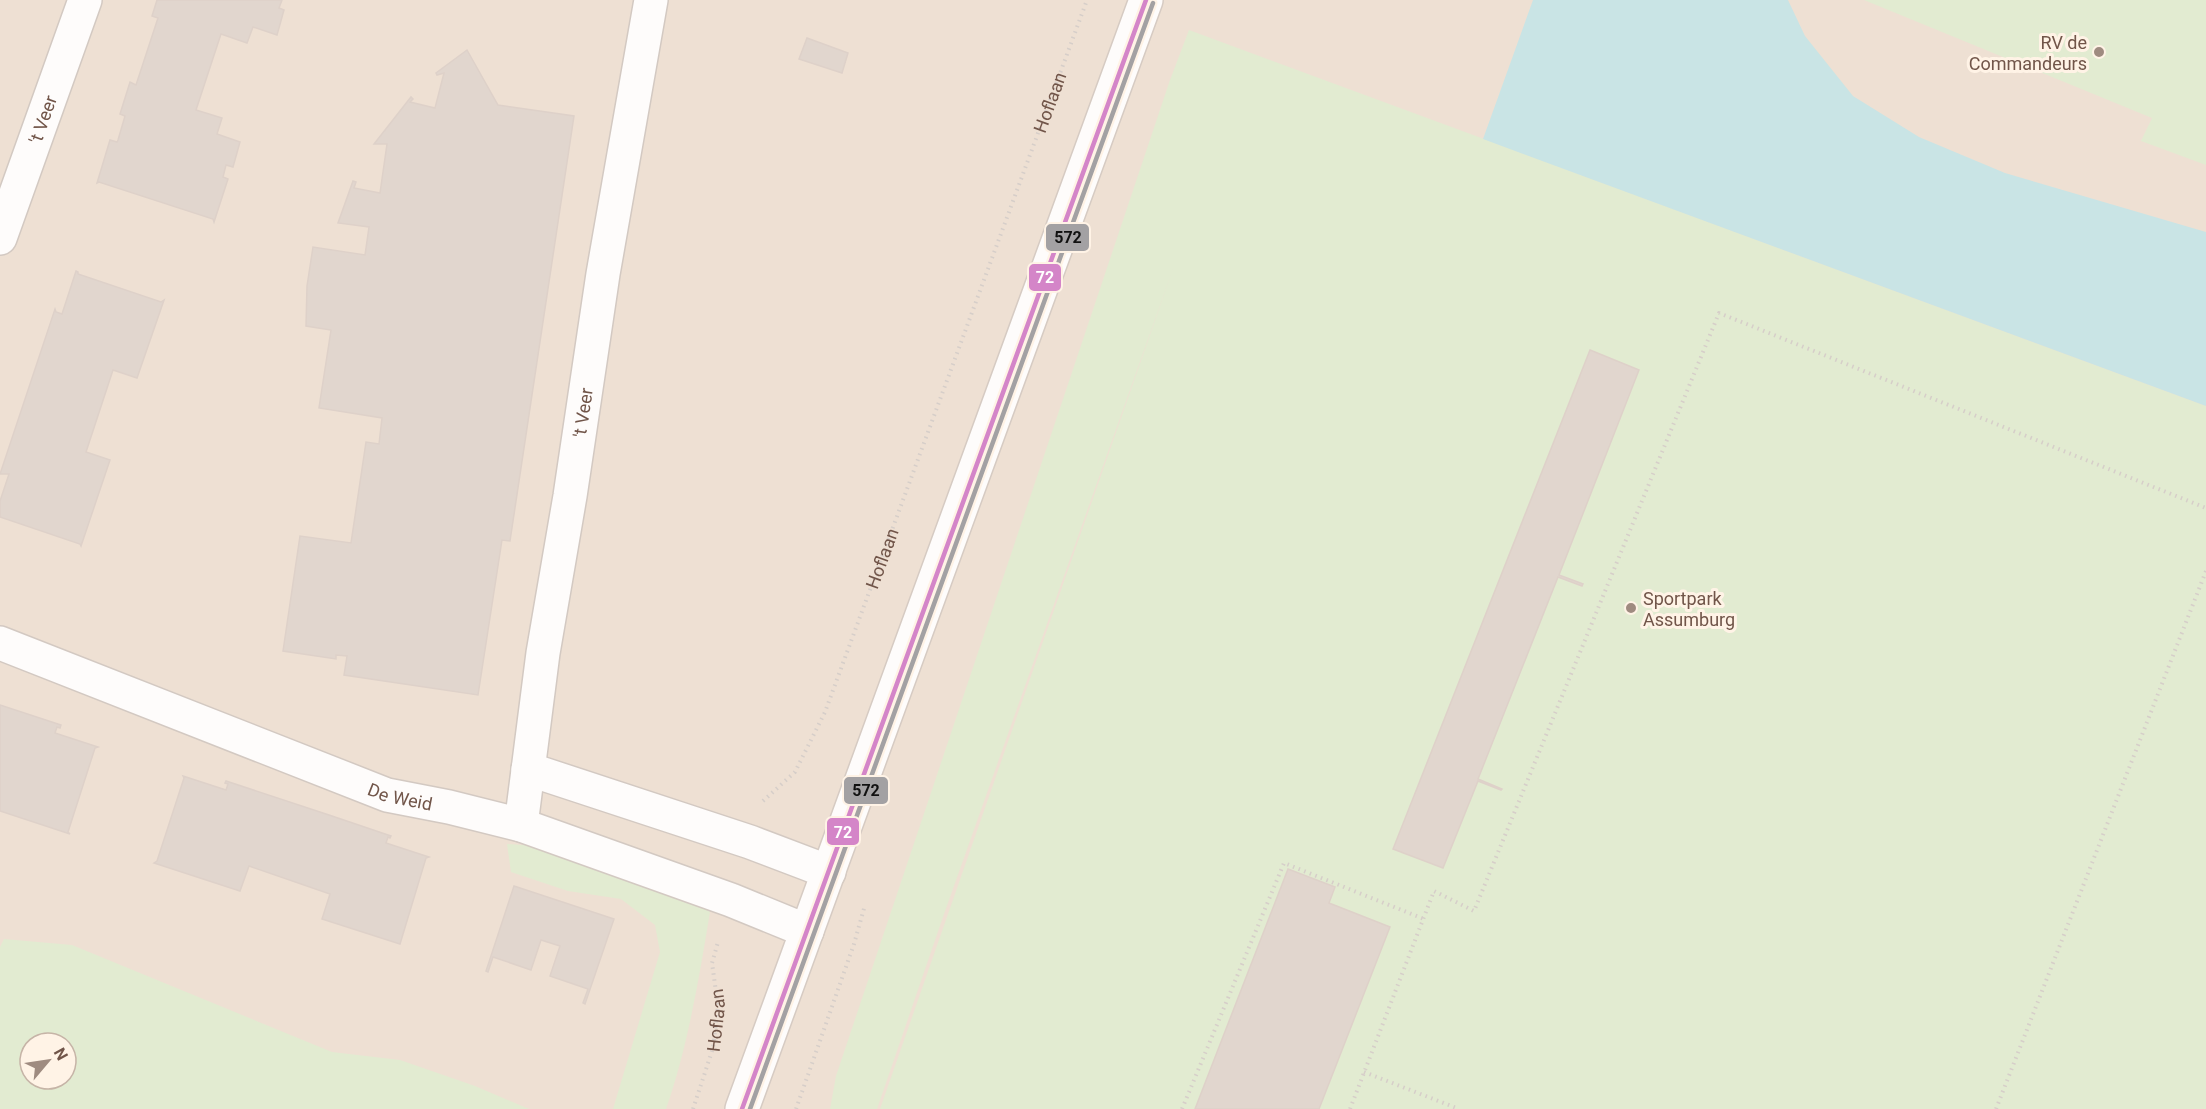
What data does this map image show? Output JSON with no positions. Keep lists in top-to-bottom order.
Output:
{
  "streets": {
    "street": ["'t Veer", "De Weid"],
    "path": ["Hoflaan"]
  },
  "crossings": [
    ["Hoflaan", "De Weid"],
    ["'t Veer", "De Weid"]
  ],
  "places": ["RV de Commandeurs", "Sportpark Assumburg"],
  "lines": ["transit line 72", "transit line 572"],
  "north": "top right"
}
